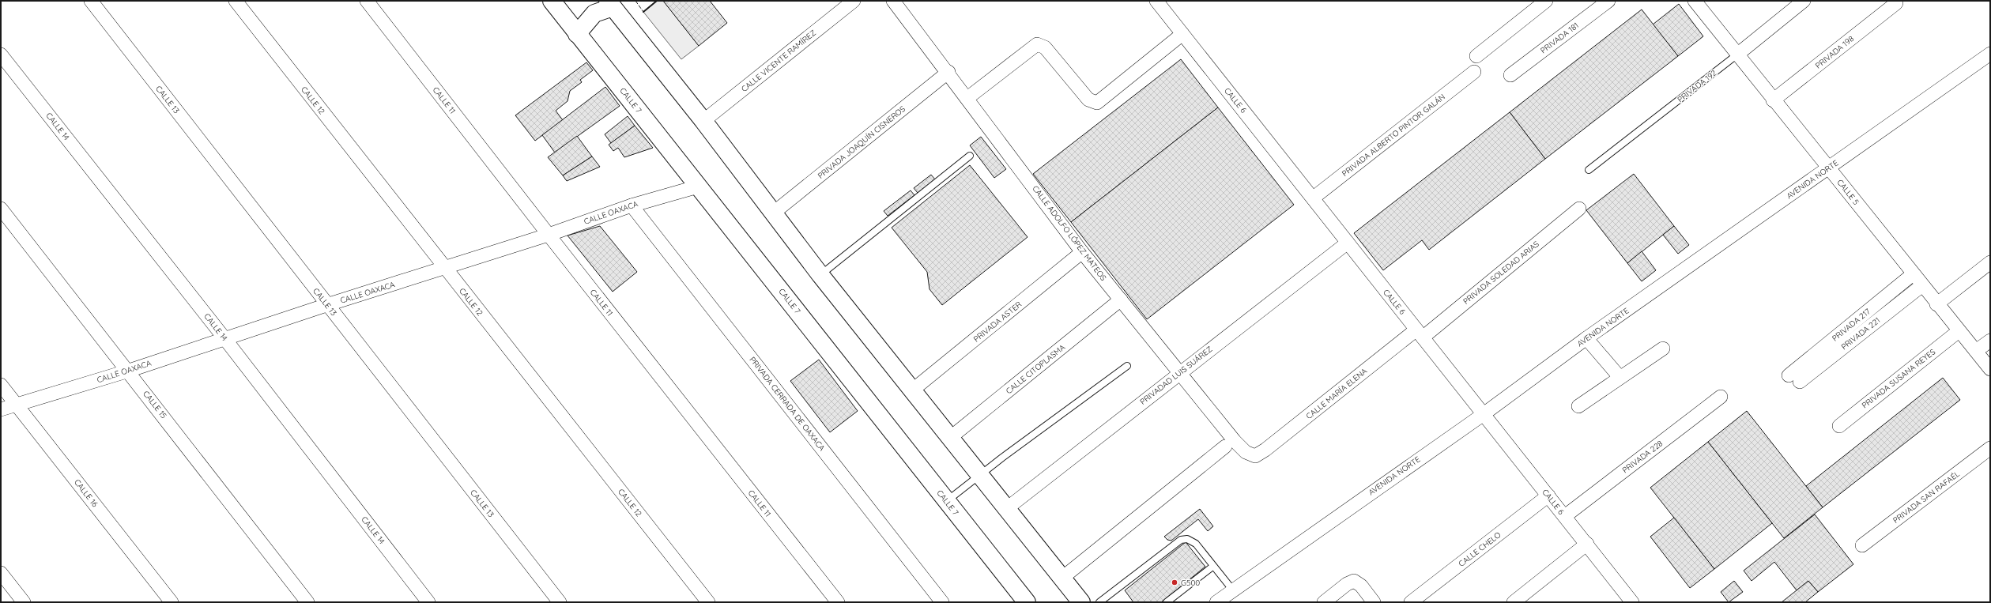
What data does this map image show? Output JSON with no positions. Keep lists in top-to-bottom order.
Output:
{
  "streets": {
    "main road": ["CALLE 7"],
    "street": [
      "PRIVADA 181",
      "PRIVADA 198",
      "CALLE VICENTE RAMÍREZ",
      "PRIVADA 192",
      "CALLE 13",
      "CALLE 12",
      "CALLE 11",
      "CALLE 6",
      "CALLE 14",
      "PRIVADA ALBERTO PINTOR GALÁN",
      "PRIVADA JOAQUÍN CISNEROS",
      "AVENIDA NORTE",
      "CALLE 5",
      "CALLE OAXACA",
      "CALLE ADOLFO LÓPEZ MATEOS",
      "PRIVADA SOLEDAD ARIAS",
      "PRIVADA ASTER",
      "PRIVADA 217",
      "PRIVADA 221",
      "CALLE CITOPLASMA",
      "PRIVADAD LUIS SUÁREZ",
      "PRIVADA SUSANA REYES",
      "CALLE MARÍA ELENA",
      "PRIVADA CERRADA DE OAXACA",
      "CALLE 15",
      "PRIVADA 228",
      "CALLE 16",
      "PRIVADA SAN RAFAÉL",
      "CALLE CHELO"
    ]
  },
  "crossings": [
    ["PRIVADA 198", "CALLE 5"],
    ["PRIVADA 192", "CALLE 5"],
    ["CALLE 13", "CALLE OAXACA"],
    ["CALLE 12", "CALLE OAXACA"],
    ["CALLE 11", "CALLE OAXACA"],
    ["CALLE 7", "CALLE OAXACA"],
    ["CALLE 6", "PRIVADA ALBERTO PINTOR GALÁN"],
    ["CALLE 6", "AVENIDA NORTE"],
    ["CALLE 6", "PRIVADA SOLEDAD ARIAS"],
    ["CALLE 6", "PRIVADAD LUIS SUÁREZ"],
    ["CALLE 6", "CALLE MARÍA ELENA"],
    ["CALLE 6", "PRIVADA 228"],
    ["CALLE 6", "CALLE CHELO"],
    ["CALLE 14", "CALLE OAXACA"],
    ["PRIVADA JOAQUÍN CISNEROS", "CALLE ADOLFO LÓPEZ MATEOS"],
    ["AVENIDA NORTE", "CALLE 5"],
    ["CALLE 5", "PRIVADA 217"],
    ["CALLE 5", "PRIVADA 221"],
    ["CALLE 5", "PRIVADA SUSANA REYES"],
    ["CALLE OAXACA", "PRIVADA CERRADA DE OAXACA"],
    ["CALLE OAXACA", "CALLE 15"],
    ["CALLE OAXACA", "CALLE 16"],
    ["CALLE ADOLFO LÓPEZ MATEOS", "PRIVADA ASTER"],
    ["CALLE ADOLFO LÓPEZ MATEOS", "CALLE CITOPLASMA"],
    ["CALLE ADOLFO LÓPEZ MATEOS", "PRIVADAD LUIS SUÁREZ"],
    ["CALLE ADOLFO LÓPEZ MATEOS", "CALLE MARÍA ELENA"],
    ["PRIVADA SOLEDAD ARIAS", "CALLE MARÍA ELENA"],
    ["PRIVADA 217", "PRIVADA 221"]
  ],
  "places": ["G500"]
}
